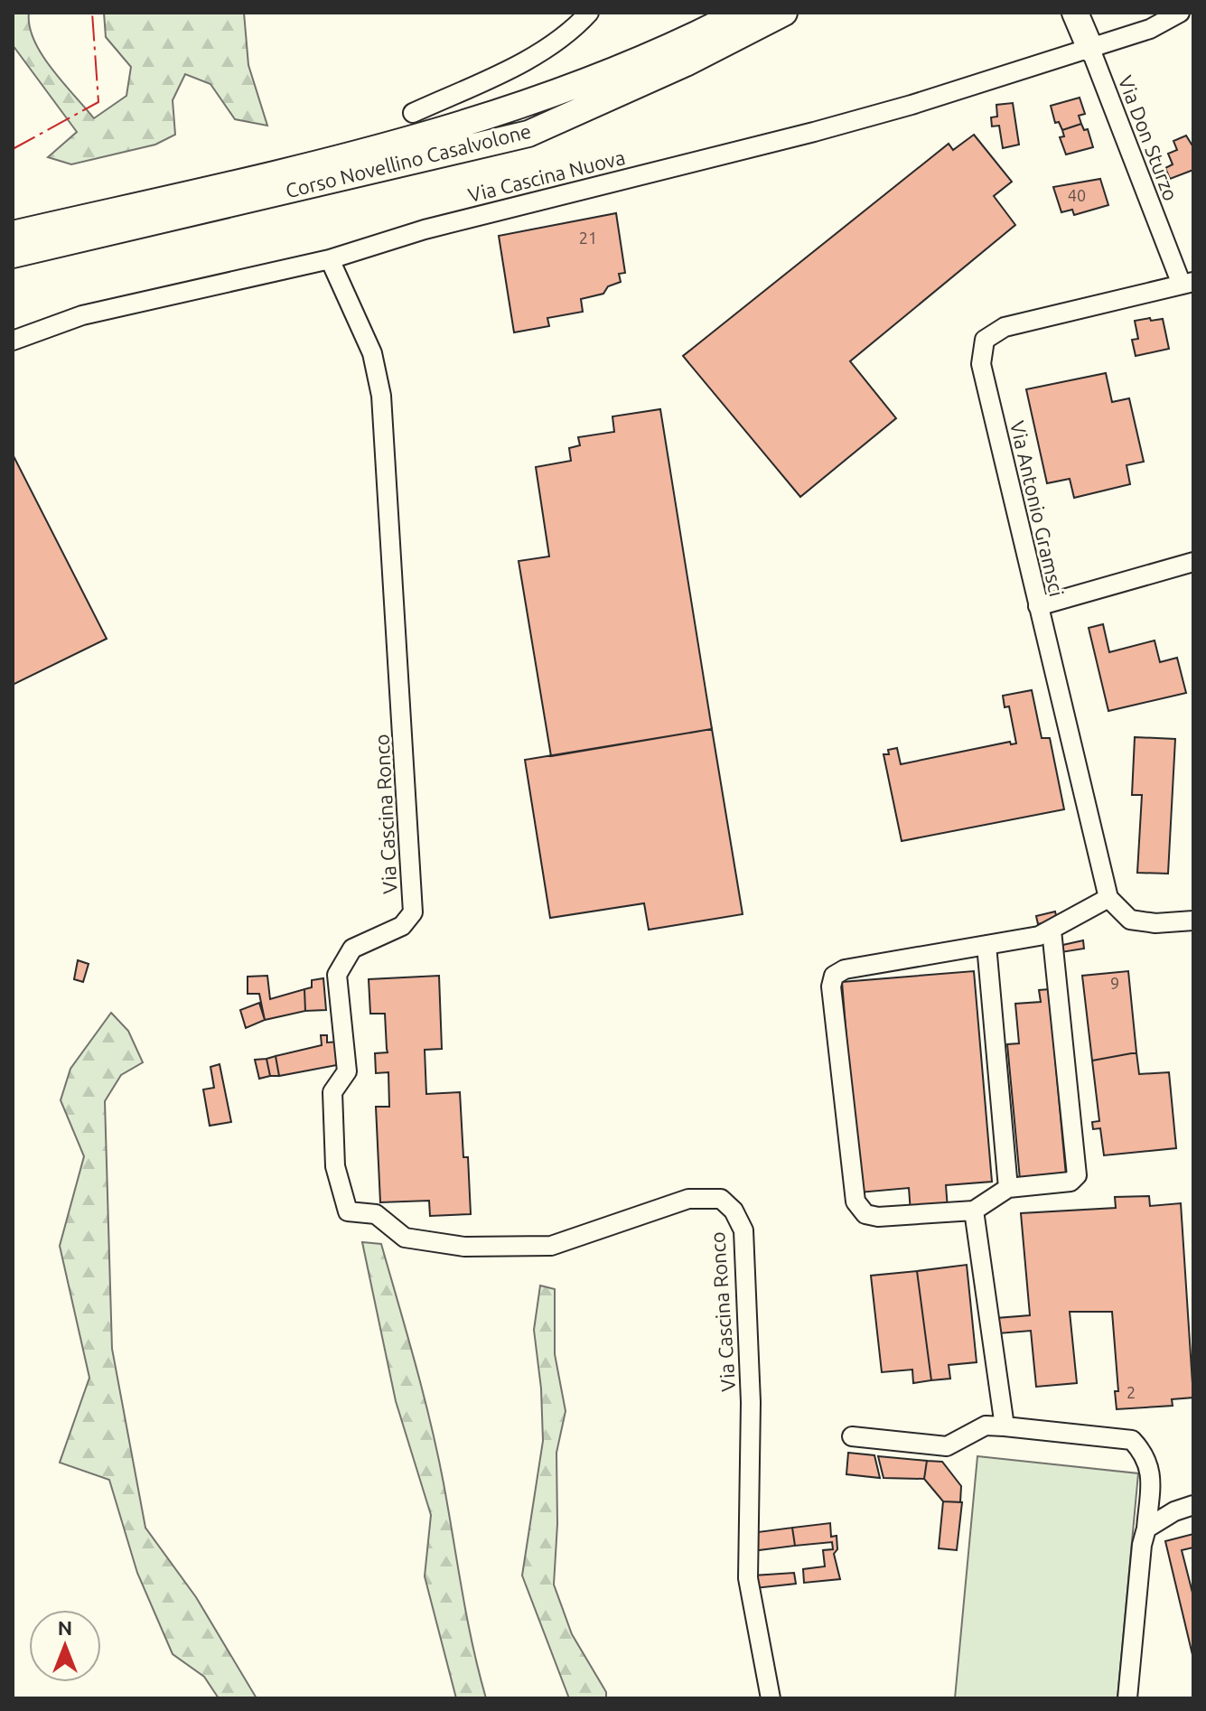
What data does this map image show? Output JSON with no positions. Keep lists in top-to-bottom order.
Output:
{
  "streets": {
    "highway": ["Corso Novellino Casalvolone"],
    "street": [
      "Via Don Sturzo",
      "Via Cascina Nuova",
      "Via Antonio Gramsci",
      "Via Cascina Ronco"
    ]
  },
  "crossings": [
    ["Via Don Sturzo", "Via Cascina Nuova"],
    ["Via Don Sturzo", "Via Antonio Gramsci"],
    ["Via Cascina Nuova", "Via Cascina Ronco"]
  ],
  "house_numbers": [
    "40",
    "21",
    "9",
    "2"
  ],
  "north": "top"
}
